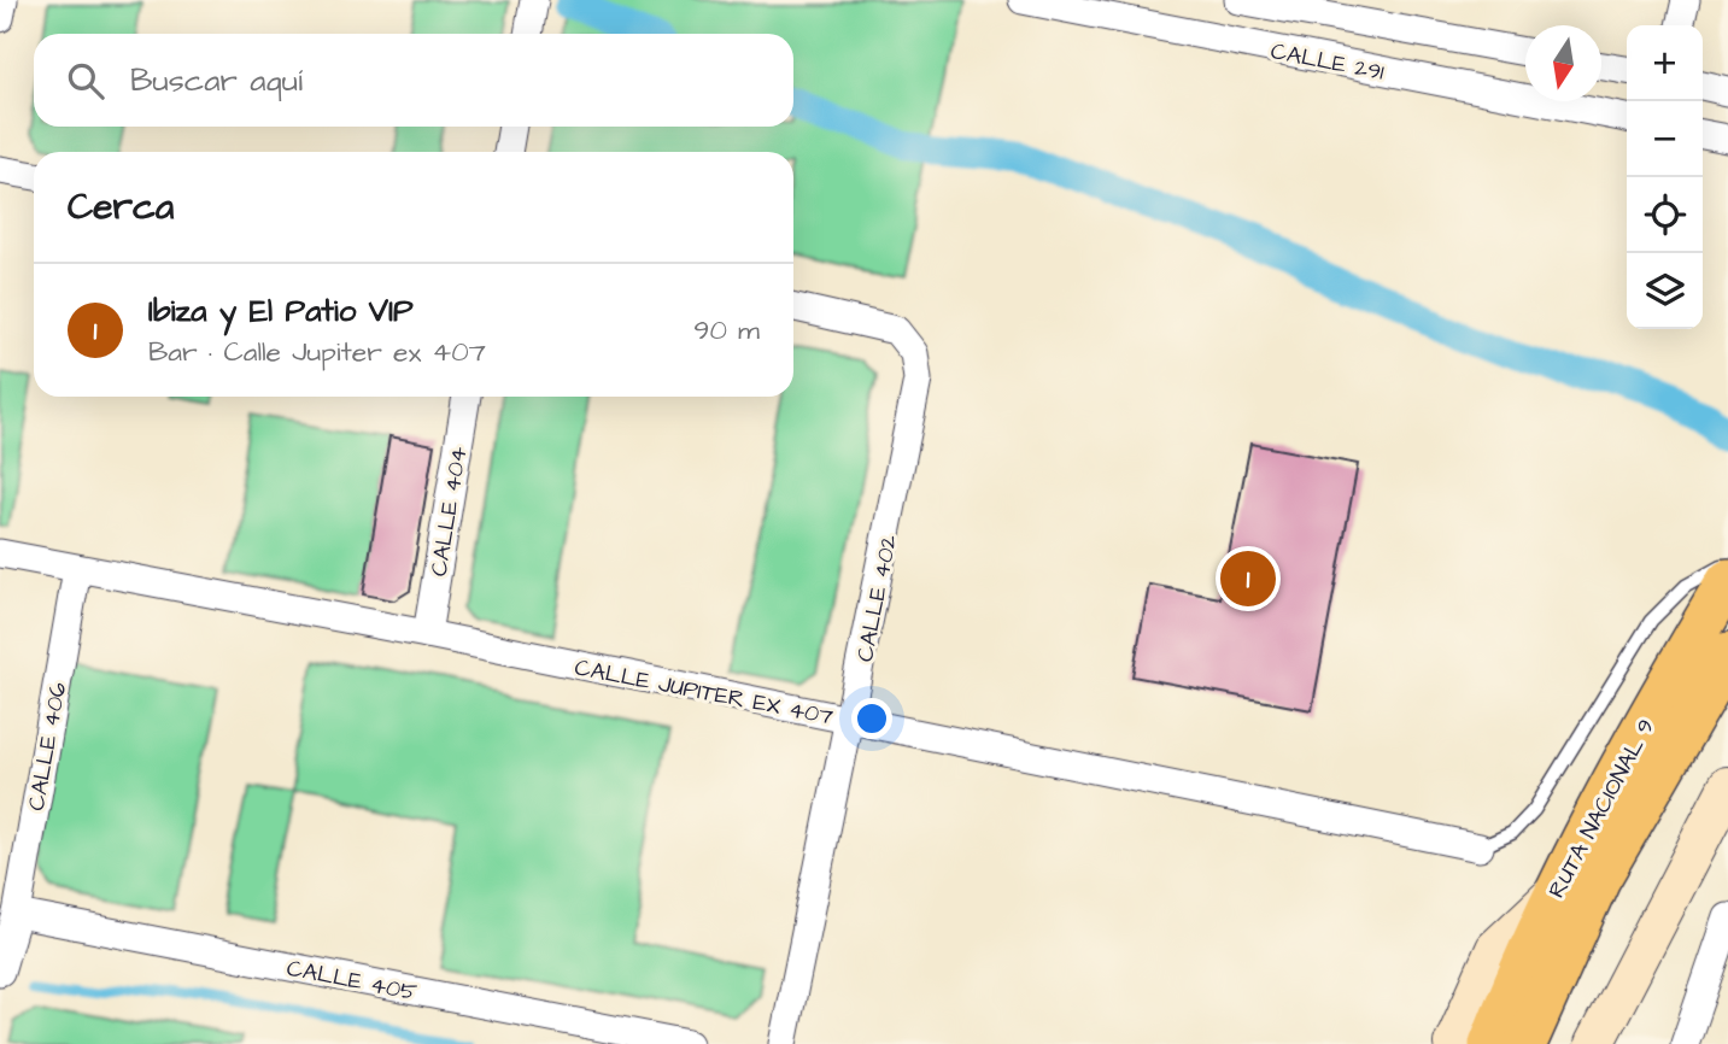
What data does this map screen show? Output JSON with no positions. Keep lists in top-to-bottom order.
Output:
{
  "streets": {
    "main road": ["RUTA NACIONAL 9"],
    "street": [
      "CALLE 291",
      "CALLE 404",
      "CALLE 402",
      "CALLE JUPITER EX 407",
      "CALLE 406",
      "CALLE 405"
    ]
  },
  "crossings": [
    ["CALLE 404", "CALLE JUPITER EX 407"],
    ["CALLE 402", "CALLE JUPITER EX 407"],
    ["CALLE JUPITER EX 407", "CALLE 406"],
    ["CALLE 406", "CALLE 405"]
  ],
  "north": "bottom",
  "page": {
    "map_buttons": ["+", "−"],
    "search": "Buscar aquí",
    "heading": "Cerca",
    "list": [
      {
        "mark": "1",
        "name": "Ibiza y El Patio VIP",
        "note": "Bar · Calle Jupiter ex 407",
        "value": "90 m"
      }
    ],
    "pins": "1"
  }
}
